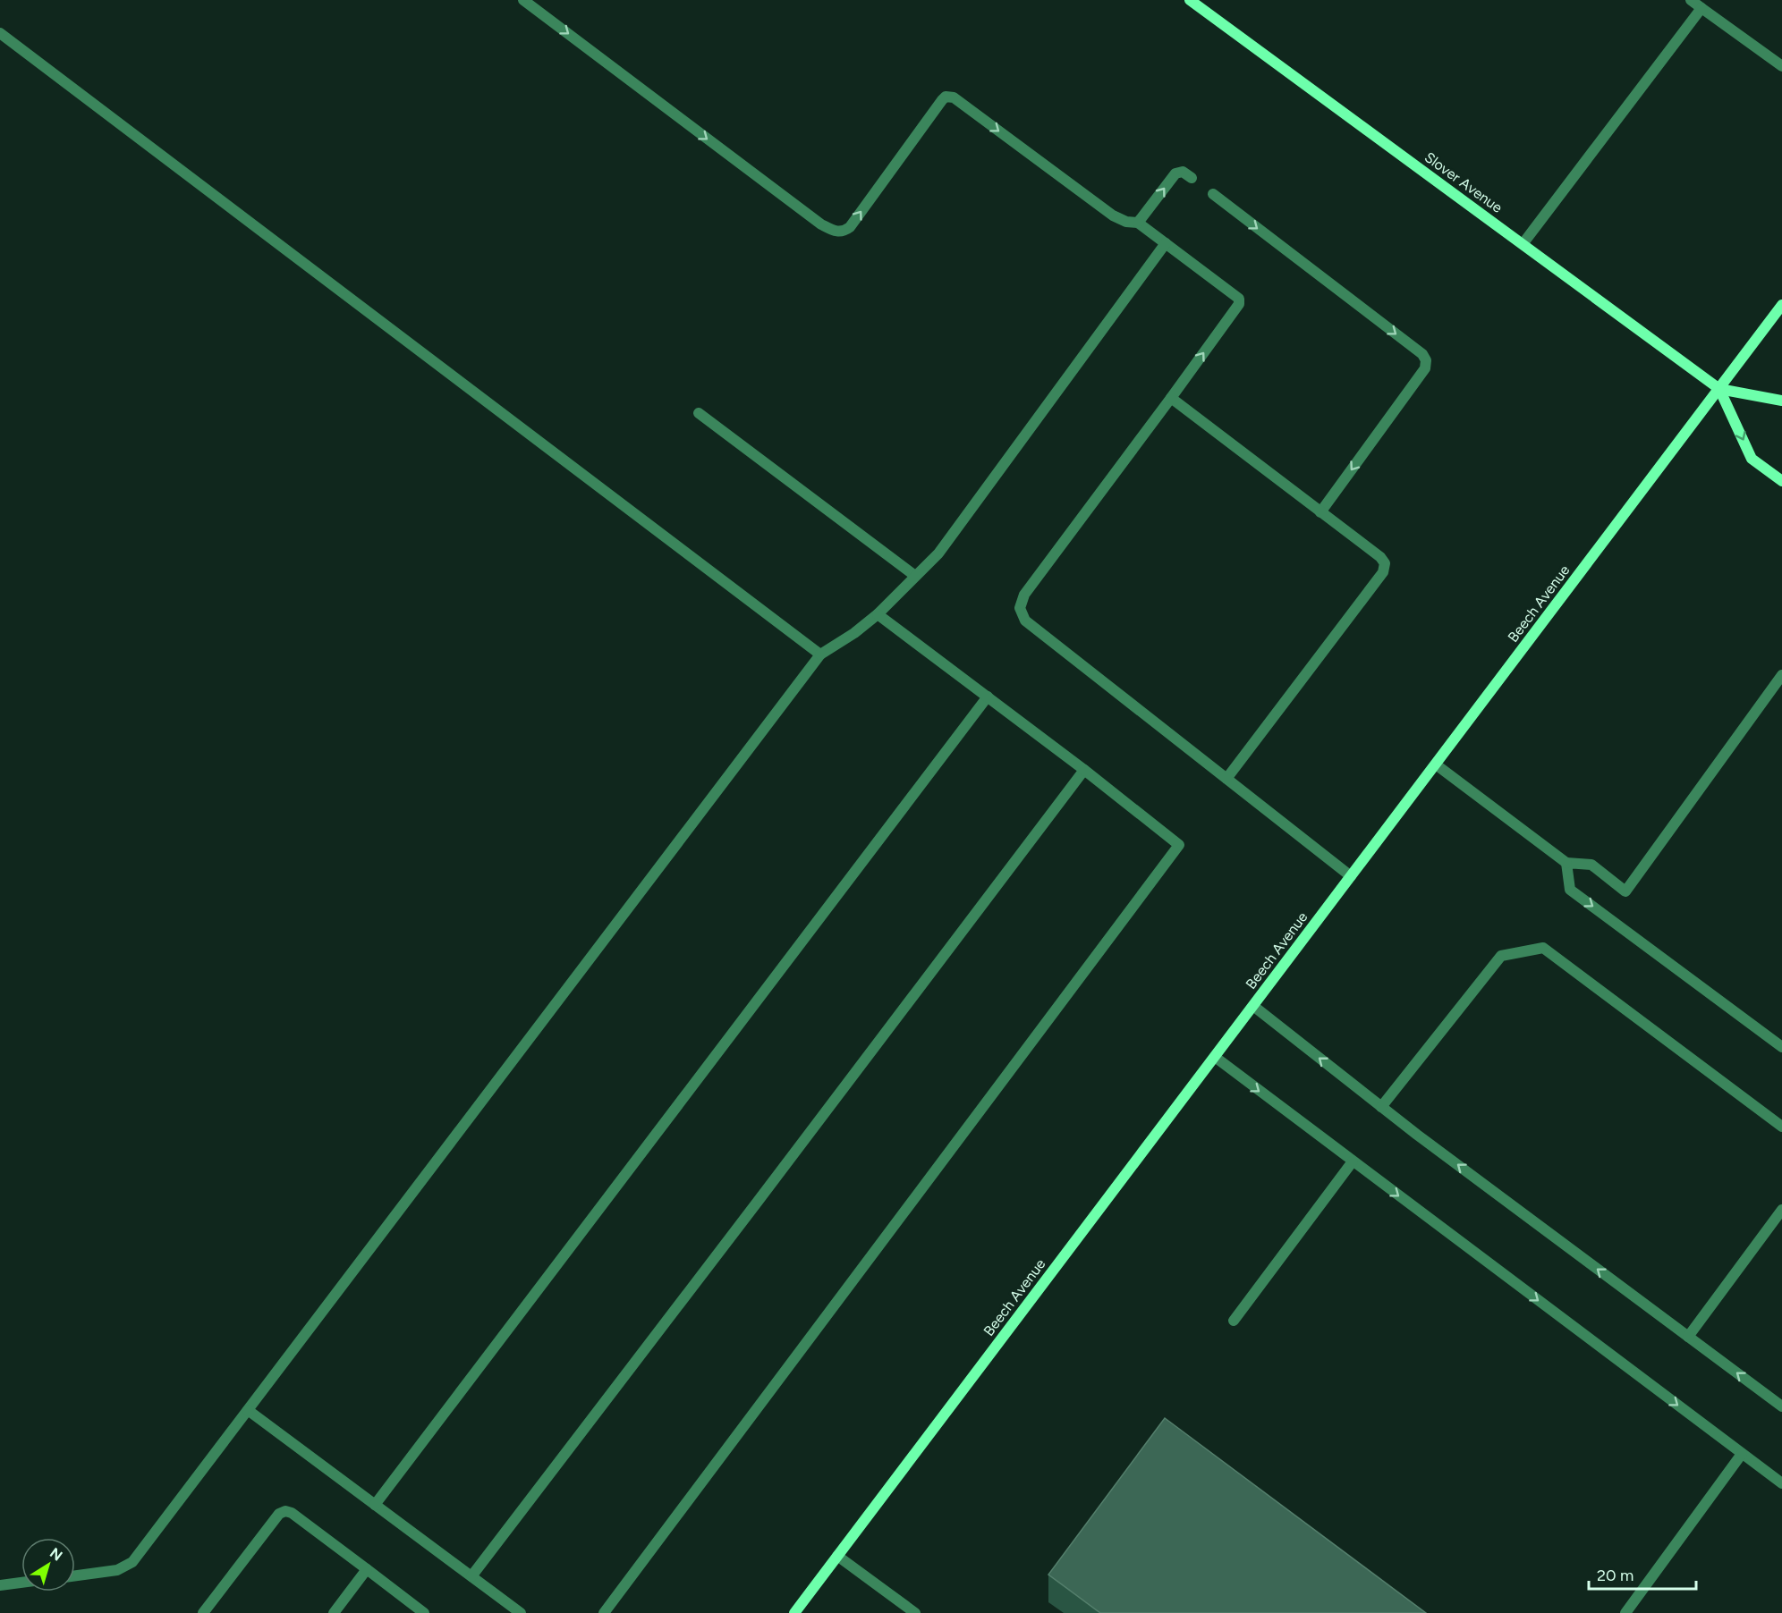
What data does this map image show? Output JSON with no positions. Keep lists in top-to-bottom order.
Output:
{
  "streets": {
    "main road": ["Slover Avenue", "Beech Avenue"]
  },
  "crossings": [
    ["Slover Avenue", "Beech Avenue"]
  ],
  "scale_bar": "20 m",
  "north": "top right"
}
